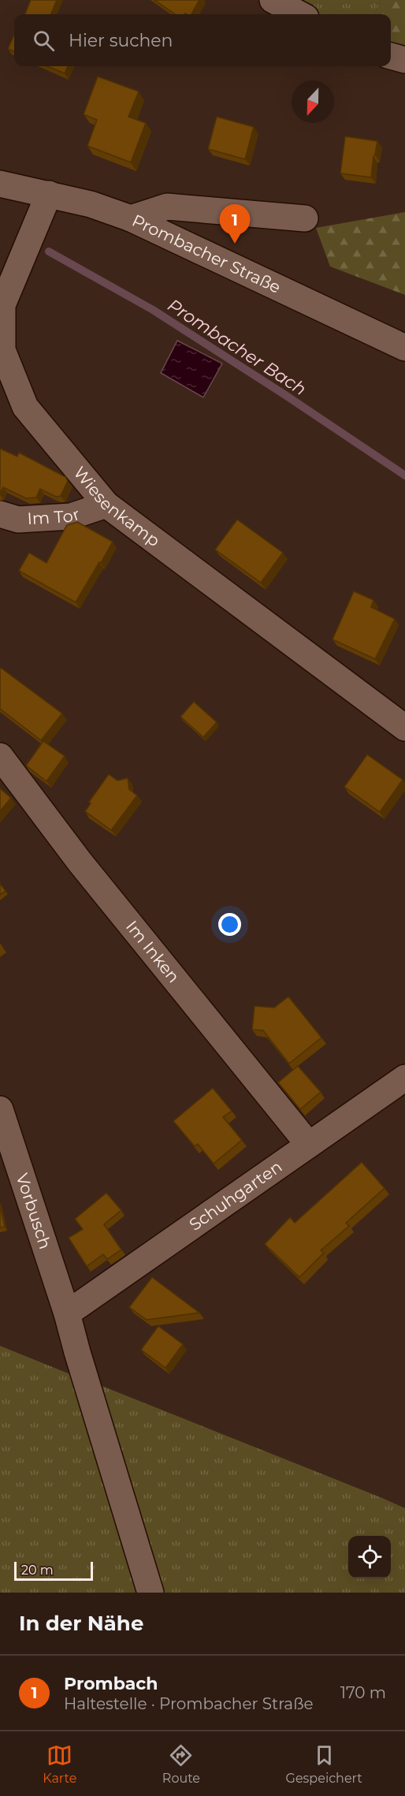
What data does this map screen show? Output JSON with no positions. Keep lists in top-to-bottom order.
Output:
{
  "streets": {
    "street": [
      "Prombacher Straße",
      "Wiesenkamp",
      "Im Tor",
      "Im Inken",
      "Schuhgarten",
      "Vorbusch"
    ]
  },
  "crossings": [
    ["Prombacher Straße", "Wiesenkamp"],
    ["Wiesenkamp", "Im Tor"],
    ["Im Inken", "Schuhgarten"],
    ["Schuhgarten", "Vorbusch"]
  ],
  "water": ["Prombacher Bach"],
  "scale_bar": "20 m",
  "north": "bottom",
  "page": {
    "search": "Hier suchen",
    "pins": "1",
    "scale": "20 m",
    "heading": "In der Nähe",
    "list": [
      {
        "mark": "1",
        "name": "Prombach",
        "note": "Haltestelle · Prombacher Straße",
        "value": "170 m"
      }
    ],
    "nav": ["Karte", "Route", "Gespeichert"]
  }
}
